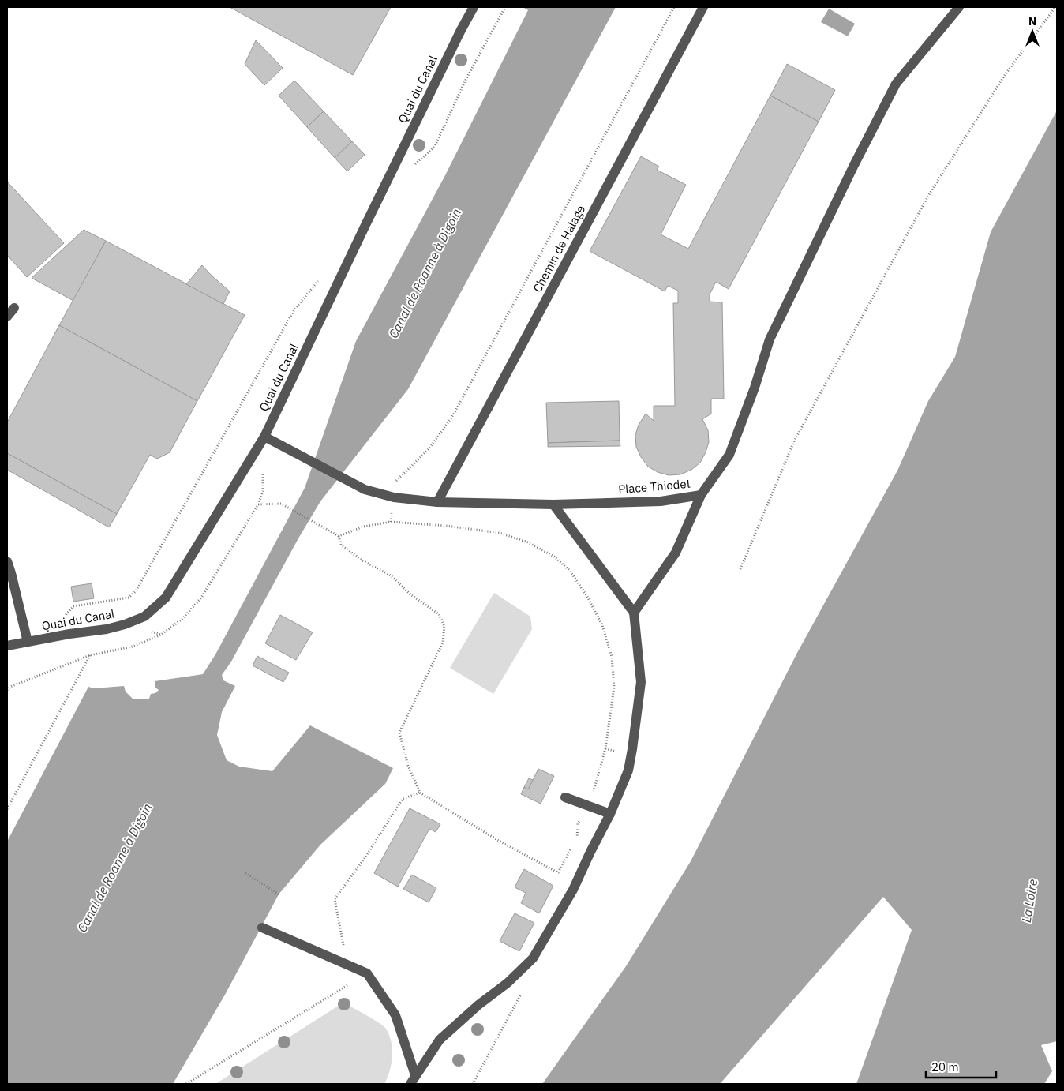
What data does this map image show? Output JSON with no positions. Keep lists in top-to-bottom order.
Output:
{
  "streets": {
    "street": ["Quai du Canal", "Chemin de Halage", "Place Thiodet"]
  },
  "crossings": [
    ["Quai du Canal", "Place Thiodet"],
    ["Chemin de Halage", "Place Thiodet"]
  ],
  "water": ["Canal de Roanne à Digoin", "La Loire"],
  "scale_bar": "20 m",
  "north": "top"
}
